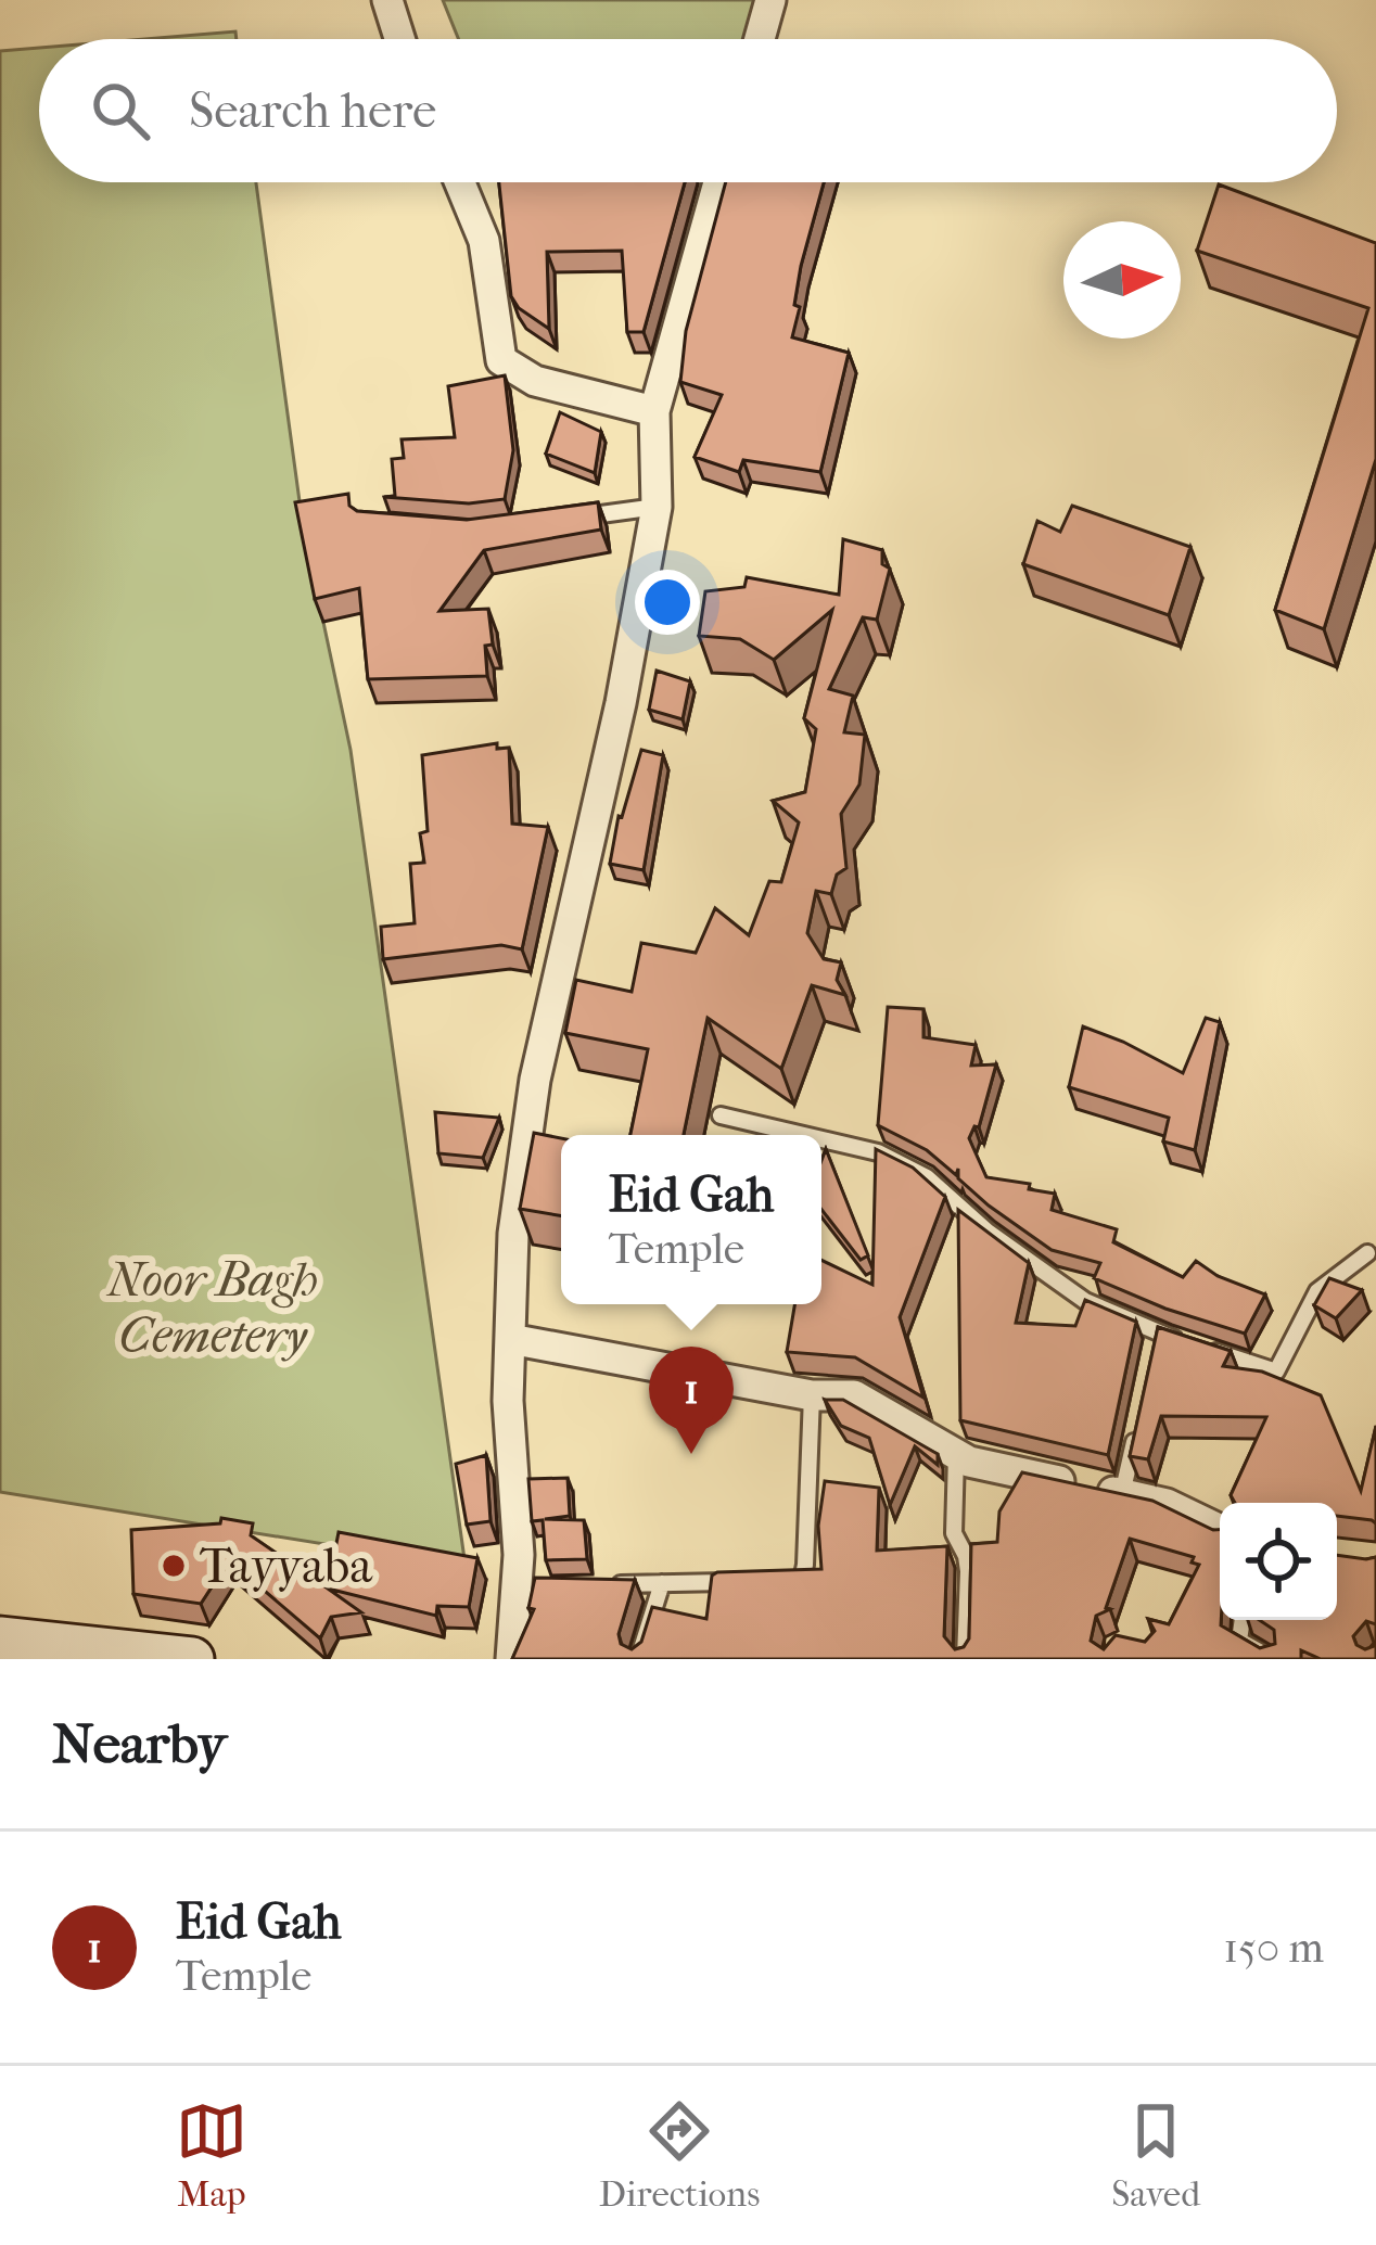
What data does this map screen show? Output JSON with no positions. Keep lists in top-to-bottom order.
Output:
{
  "parks": ["Noor Bagh Cemetery"],
  "places": ["Tayyaba"],
  "north": "right",
  "page": {
    "search": "Search here",
    "popup": ["Eid Gah", "Temple"],
    "pins": "1",
    "heading": "Nearby",
    "list": [
      {
        "mark": "1",
        "name": "Eid Gah",
        "note": "Temple",
        "value": "150 m"
      }
    ],
    "nav": ["Map", "Directions", "Saved"]
  }
}
